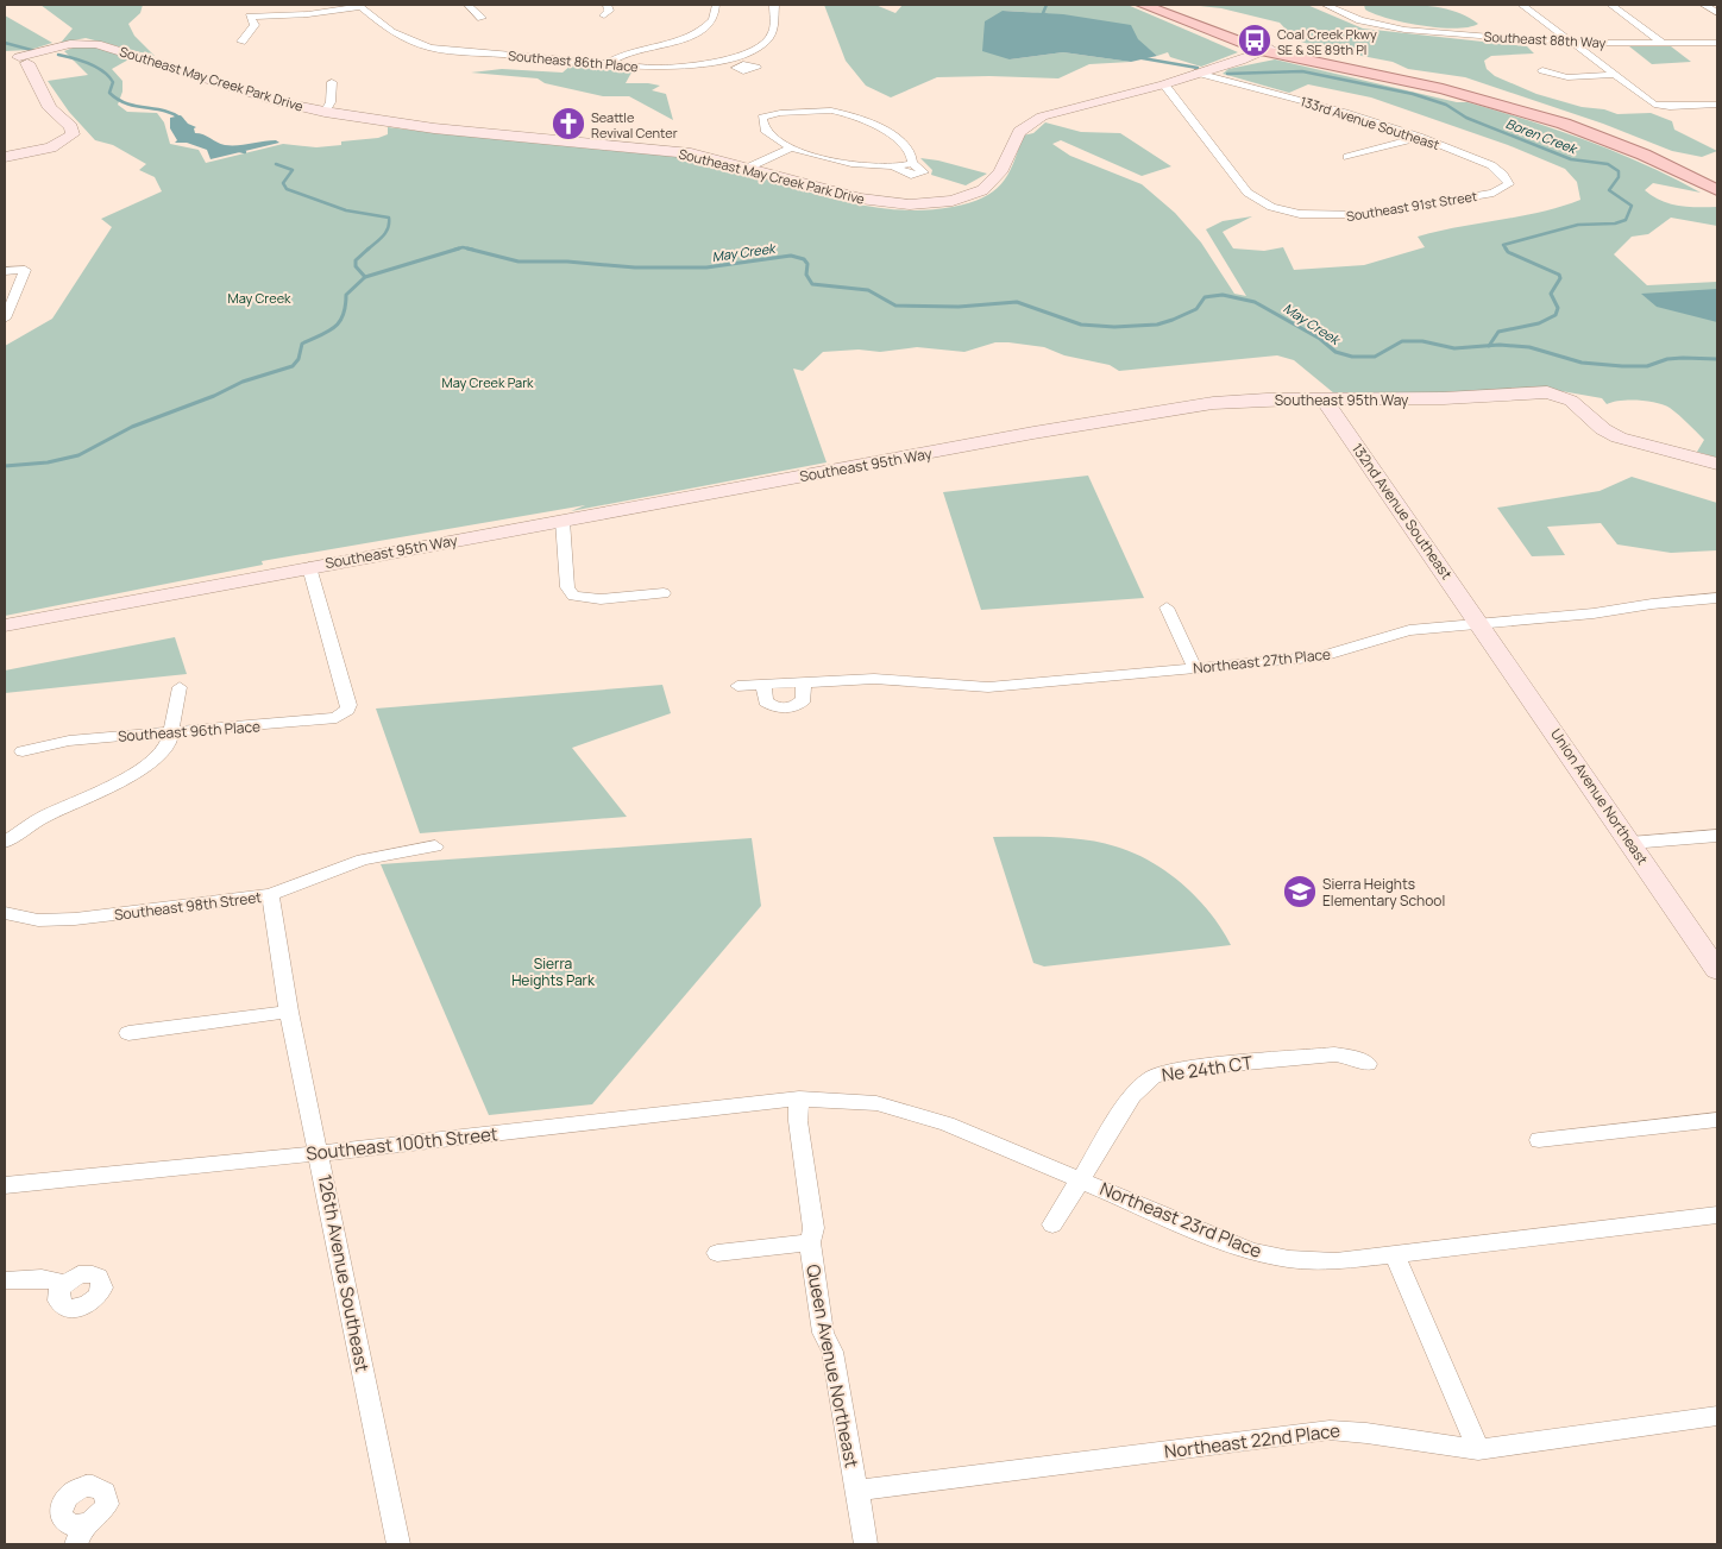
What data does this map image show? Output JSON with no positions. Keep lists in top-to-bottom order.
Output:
{
  "streets": {
    "street": [
      "Southeast 88th Way",
      "Southeast 86th Place",
      "Southeast May Creek Park Drive",
      "133rd Avenue Southeast",
      "Southeast 91st Street",
      "Southeast 95th Way",
      "132nd Avenue Southeast",
      "Northeast 27th Place",
      "Southeast 96th Place",
      "Union Avenue Northeast",
      "Southeast 98th Street",
      "Ne 24th CT",
      "Southeast 100th Street",
      "Northeast 23rd Place",
      "126th Avenue Southeast",
      "Queen Avenue Northeast",
      "Northeast 22nd Place"
    ]
  },
  "crossings": [
    ["Southeast May Creek Park Drive", "133rd Avenue Southeast"],
    ["Southeast May Creek Park Drive", "Southeast 91st Street"],
    ["133rd Avenue Southeast", "Southeast 91st Street"],
    ["Southeast 95th Way", "132nd Avenue Southeast"],
    ["Southeast 95th Way", "Southeast 96th Place"],
    ["132nd Avenue Southeast", "Northeast 27th Place"],
    ["132nd Avenue Southeast", "Union Avenue Northeast"],
    ["Northeast 27th Place", "Union Avenue Northeast"],
    ["Southeast 98th Street", "126th Avenue Southeast"],
    ["Ne 24th CT", "Northeast 23rd Place"],
    ["Southeast 100th Street", "Northeast 23rd Place"],
    ["Southeast 100th Street", "126th Avenue Southeast"],
    ["Southeast 100th Street", "Queen Avenue Northeast"],
    ["Northeast 23rd Place", "Queen Avenue Northeast"],
    ["Queen Avenue Northeast", "Northeast 22nd Place"]
  ],
  "water": ["Boren Creek", "May Creek"],
  "parks": ["May Creek", "May Creek Park", "Sierra Heights Park"],
  "places": {
    "bus stop": ["Coal Creek Pkwy SE & SE 89th Pl"],
    "church": ["Seattle Revival Center"],
    "school or university": ["Sierra Heights Elementary School"]
  }
}
